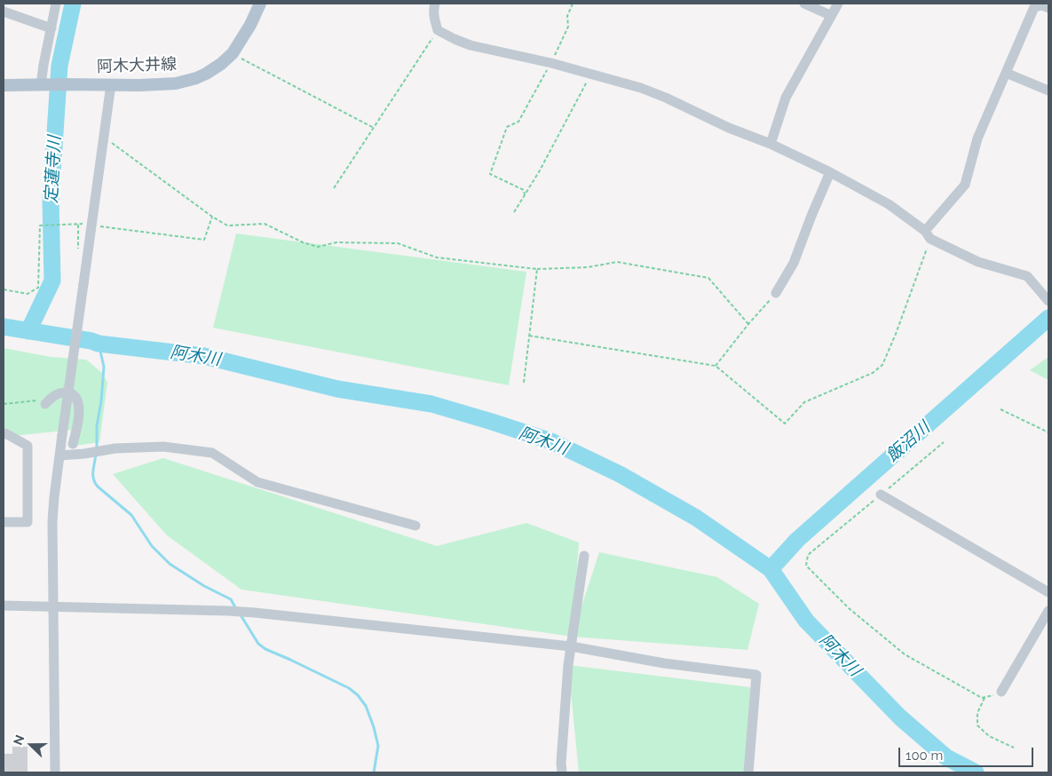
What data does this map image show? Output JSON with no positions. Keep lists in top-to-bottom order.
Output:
{
  "streets": {
    "main road": ["阿木大井線"]
  },
  "water": ["定蓮寺川", "阿木川", "飯沼川"],
  "scale_bar": "100 m",
  "north": "left"
}
